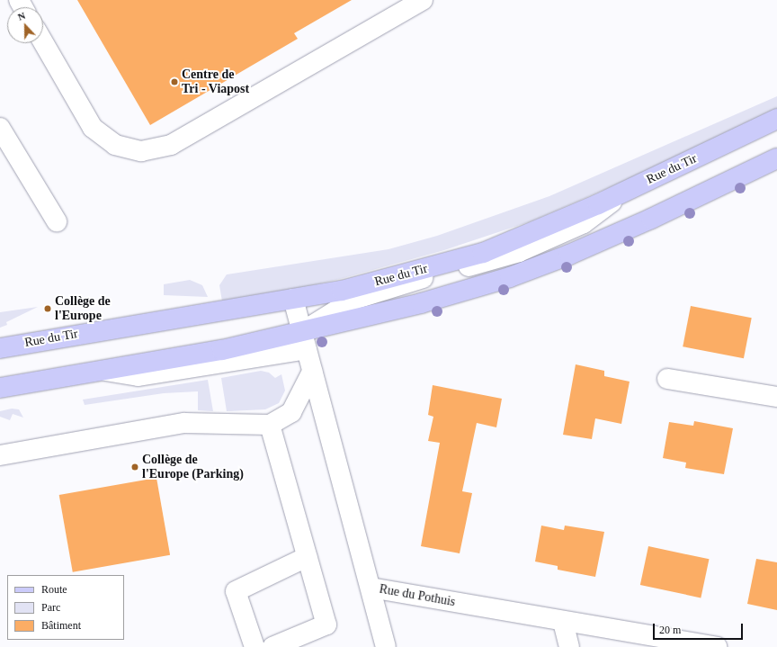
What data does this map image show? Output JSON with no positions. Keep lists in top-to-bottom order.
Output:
{
  "streets": {
    "main road": ["Rue du Tir"],
    "street": ["Rue du Pothuis"]
  },
  "crossings": [
    ["Rue du Tir", "Rue du Pothuis"]
  ],
  "places": ["Centre de Tri - Viapost", "Collège de l'Europe", "Collège de l'Europe (Parking)"],
  "legend": ["Route", "Parc", "Bâtiment"],
  "scale_bar": "20 m",
  "north": "top"
}
